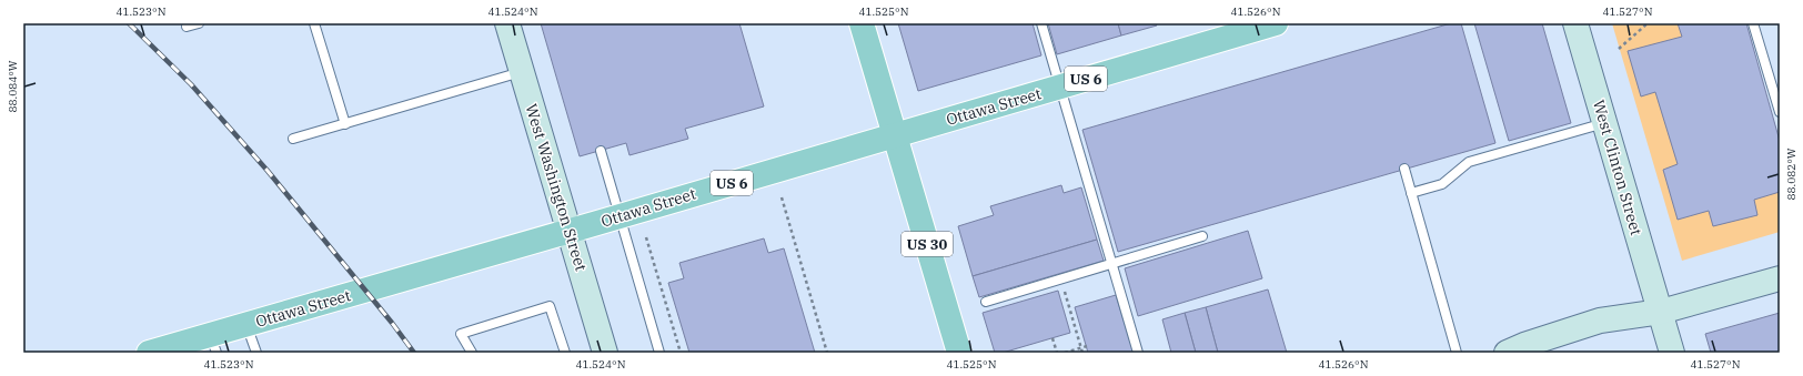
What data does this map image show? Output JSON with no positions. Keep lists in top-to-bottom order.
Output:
{
  "streets": {
    "main road": ["US 6", "Ottawa Street", "US 30"],
    "street": ["West Clinton Street", "West Washington Street"]
  },
  "crossings": [
    ["Ottawa Street", "West Washington Street"],
    ["Ottawa Street", "US 30"]
  ],
  "coordinates": [
    "41.523°N",
    "41.524°N",
    "41.525°N",
    "41.526°N",
    "41.527°N",
    "88.084°W",
    "88.082°W"
  ]
}
